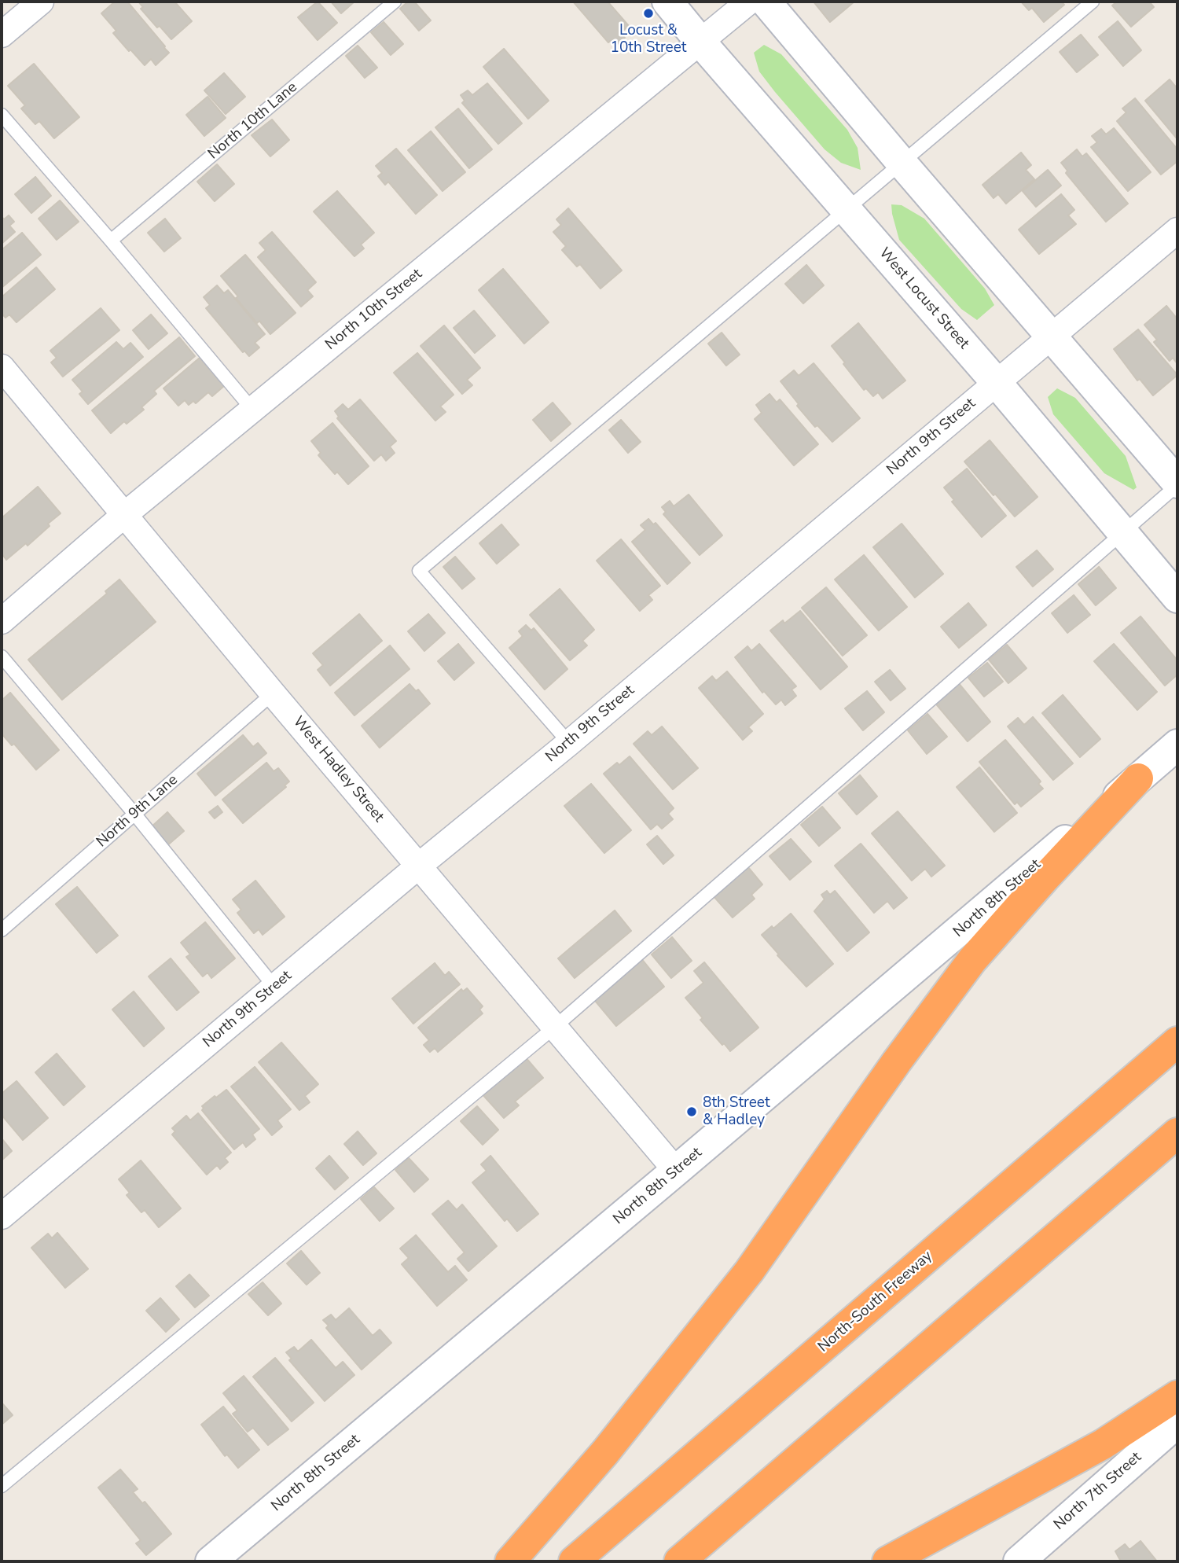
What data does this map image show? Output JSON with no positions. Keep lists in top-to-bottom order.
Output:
{
  "streets": {
    "highway": ["North-South Freeway"],
    "street": [
      "West Locust Street",
      "North 10th Street",
      "North 9th Street",
      "West Hadley Street",
      "North 8th Street",
      "North 7th Street"
    ],
    "lane": ["North 10th Lane", "North 9th Lane"]
  },
  "crossings": [
    ["West Locust Street", "North 10th Street"],
    ["West Locust Street", "North 9th Street"],
    ["North 10th Street", "West Hadley Street"],
    ["North 9th Street", "West Hadley Street"],
    ["West Hadley Street", "North 9th Lane"],
    ["West Hadley Street", "North 8th Street"]
  ],
  "places": ["Locust & 10th Street", "8th Street & Hadley"]
}
